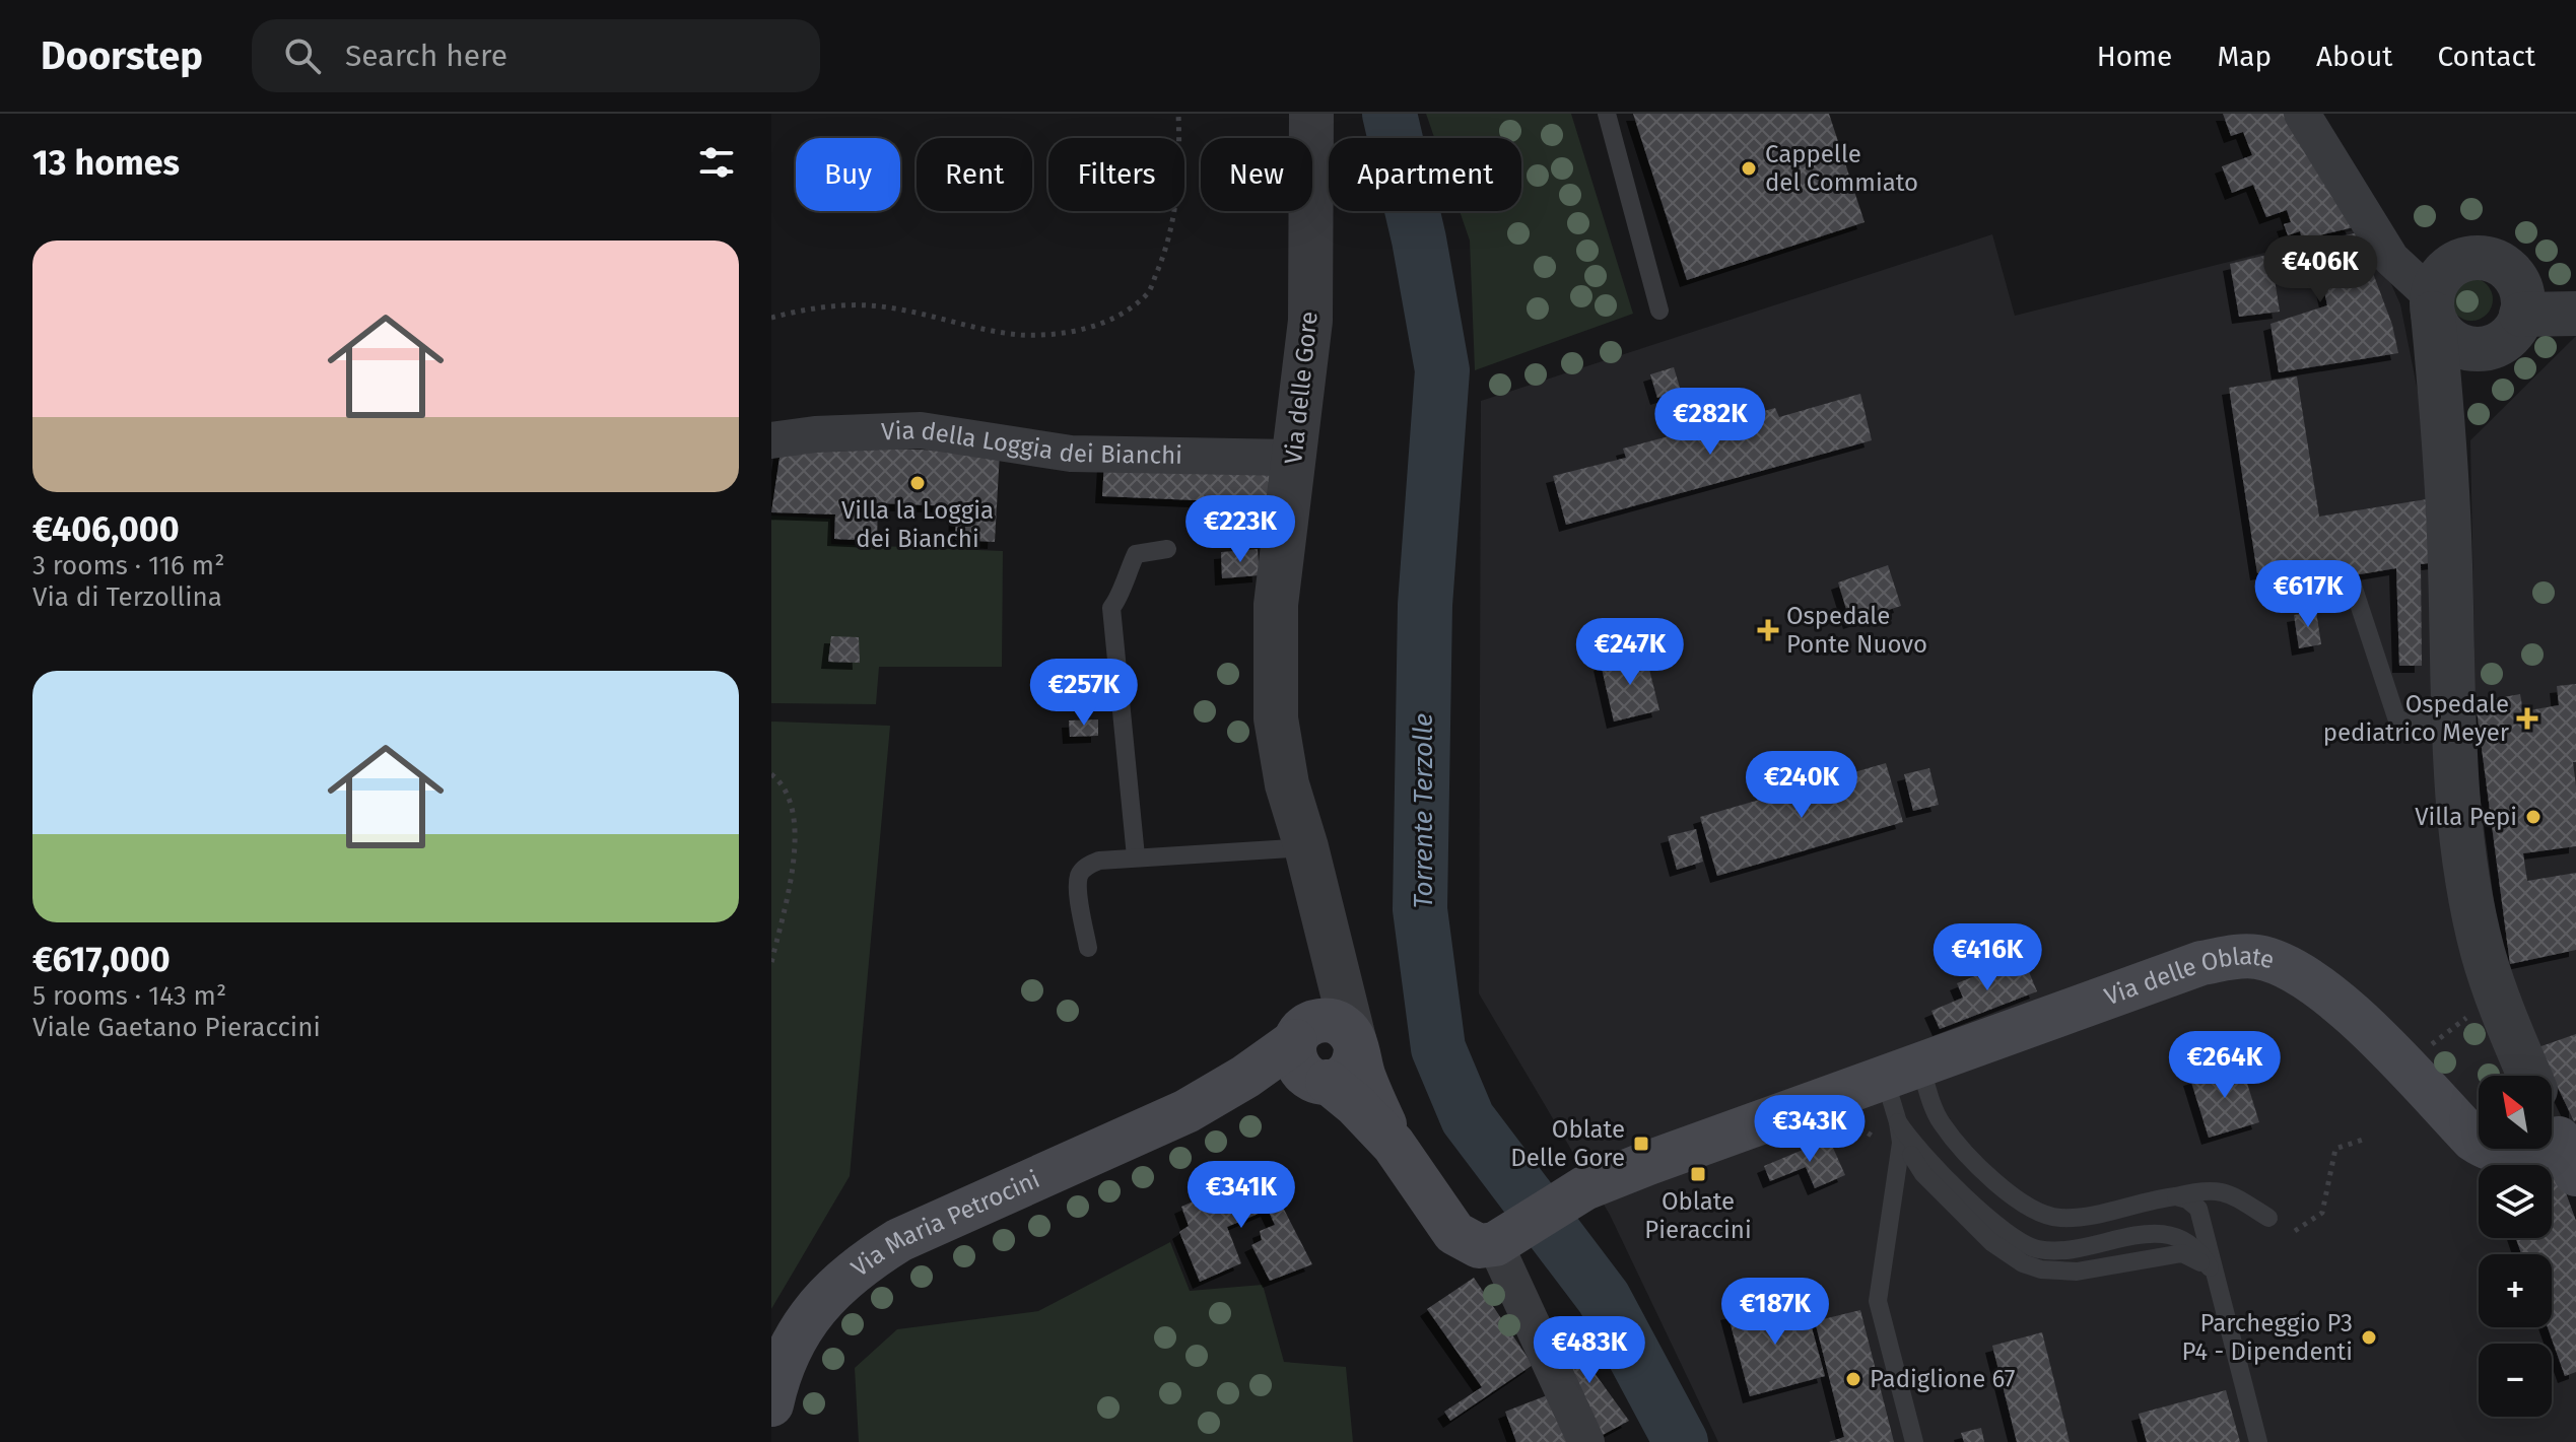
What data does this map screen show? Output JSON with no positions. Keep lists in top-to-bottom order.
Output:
{
  "streets": {
    "main road": ["Via delle Oblate", "Via Maria Petrocini"],
    "street": ["Via delle Gore", "Via della Loggia dei Bianchi"]
  },
  "crossings": [
    ["Via delle Gore", "Via della Loggia dei Bianchi"],
    ["Via delle Gore", "Via Maria Petrocini"]
  ],
  "water": ["Torrente Terzolle"],
  "places": {
    "other": [
      "Cappelle del Commiato",
      "Villa la Loggia dei Bianchi",
      "Villa Pepi",
      "Parcheggio P3 P4 - Dipendenti",
      "Padiglione 67"
    ],
    "health": ["Ospedale Ponte Nuovo", "Ospedale pediatrico Meyer"],
    "transit": ["Oblate Delle Gore", "Oblate Pieraccini"]
  },
  "north": "top left",
  "page": {
    "header": "Doorstep",
    "search": "Search here",
    "nav": [
      "Home",
      "Map",
      "About",
      "Contact"
    ],
    "heading": "13 homes",
    "chip": [
      "Buy",
      "Rent",
      "Filters",
      "New",
      "Apartment"
    ],
    "list": [
      {
        "name": "€406,000",
        "note": "3 rooms · 116 m² · Via di Terzollina"
      },
      {
        "name": "€617,000",
        "note": "5 rooms · 143 m² · Viale Gaetano Pieraccini"
      }
    ],
    "price": [
      "€406K",
      "€282K",
      "€223K",
      "€617K",
      "€247K",
      "€257K",
      "€240K",
      "€416K",
      "€264K",
      "€343K",
      "€341K",
      "€187K",
      "€483K"
    ],
    "map_buttons": ["+", "−"]
  }
}
